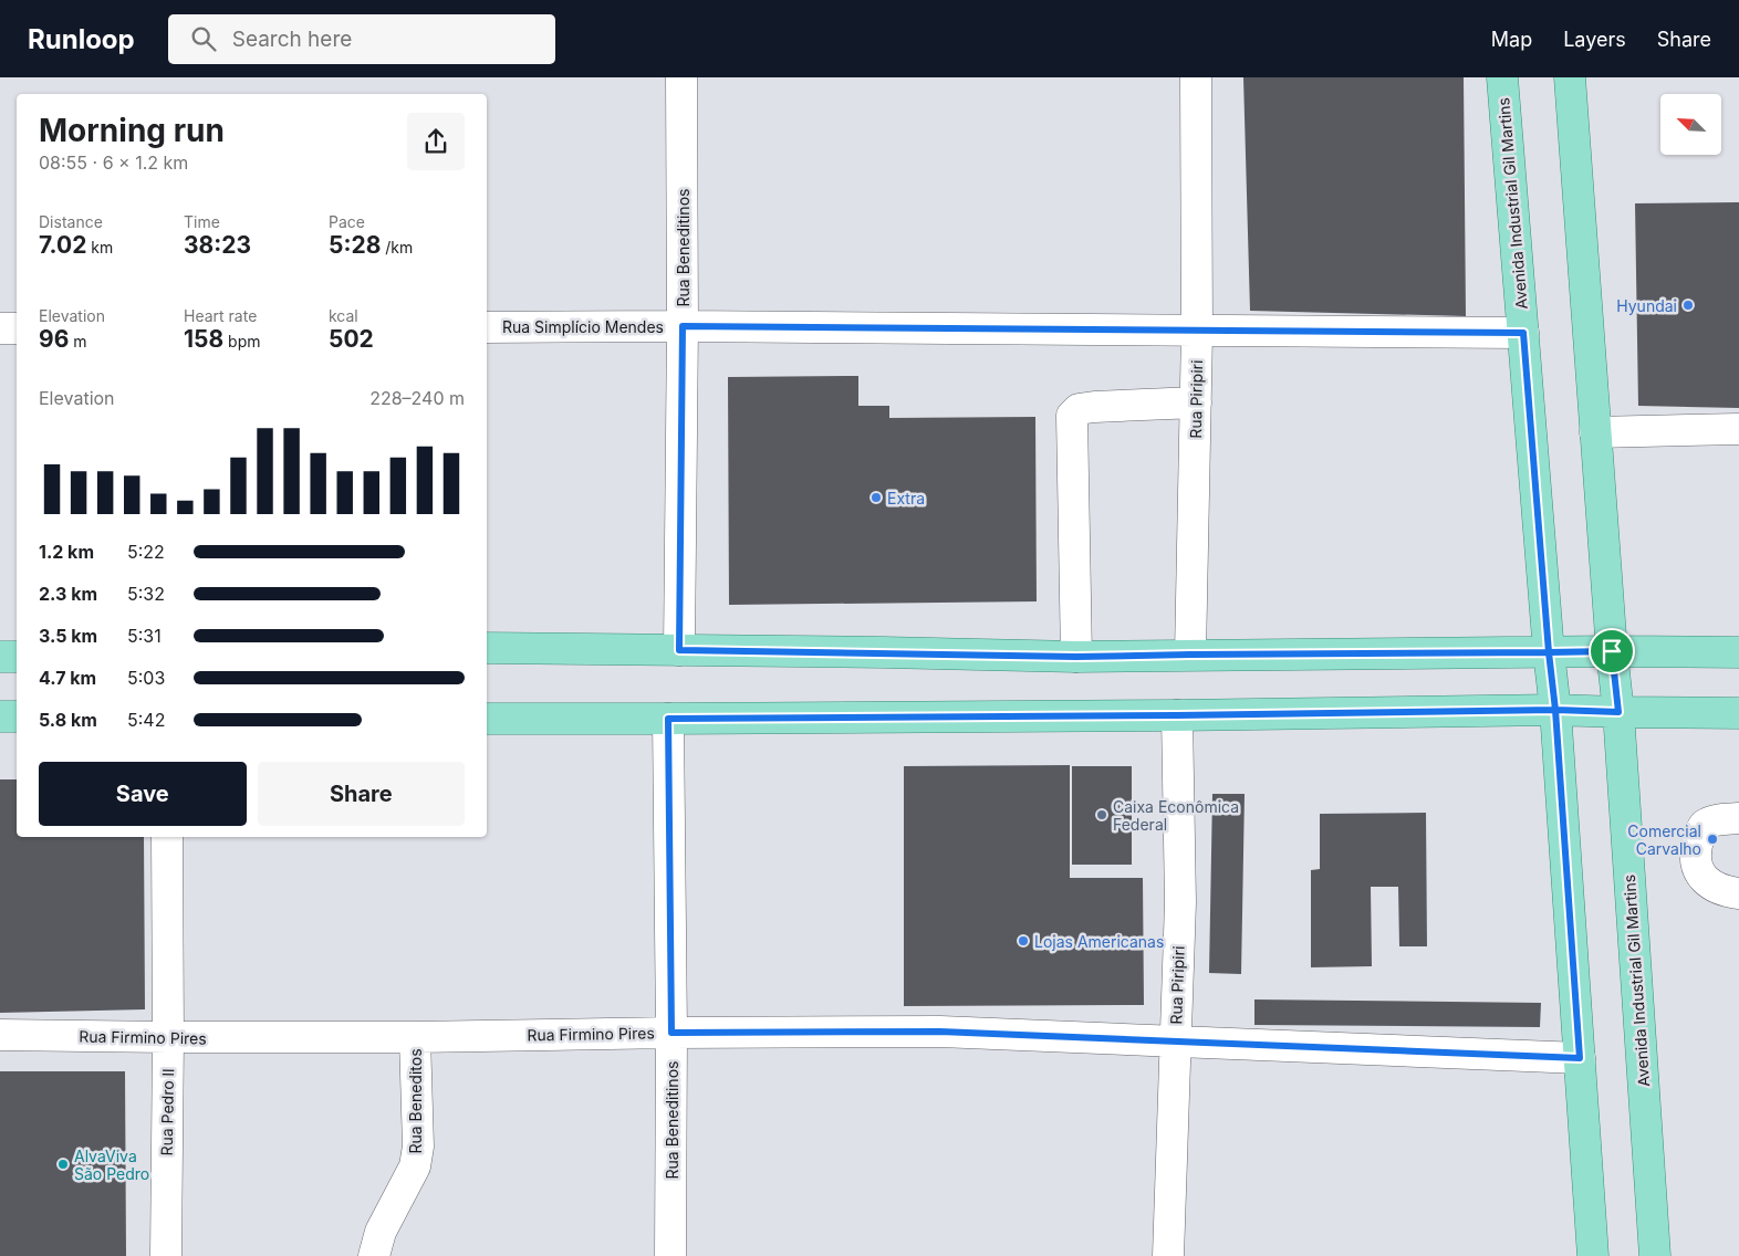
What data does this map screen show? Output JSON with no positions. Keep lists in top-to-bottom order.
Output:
{
  "streets": {
    "main road": ["Avenida Industrial Gil Martins"],
    "street": [
      "Rua Beneditinos",
      "Rua Simplício Mendes",
      "Rua Piripiri",
      "Rua Firmino Pires",
      "Rua Beneditos",
      "Rua Pedro ll"
    ]
  },
  "crossings": [
    ["Avenida Industrial Gil Martins", "Rua Simplício Mendes"],
    ["Avenida Industrial Gil Martins", "Rua Firmino Pires"],
    ["Rua Beneditinos", "Rua Simplício Mendes"],
    ["Rua Beneditinos", "Rua Firmino Pires"],
    ["Rua Simplício Mendes", "Rua Piripiri"],
    ["Rua Piripiri", "Rua Firmino Pires"],
    ["Rua Firmino Pires", "Rua Beneditos"],
    ["Rua Firmino Pires", "Rua Pedro ll"]
  ],
  "places": [
    "Hyundai",
    "Extra",
    "Caixa Econômica Federal",
    "Comercial Carvalho",
    "Lojas Americanas",
    "AlvaViva São Pedro"
  ],
  "north": "top left",
  "page": {
    "header": "Runloop",
    "search": "Search here",
    "nav": ["Map", "Layers", "Share"],
    "heading": ["Morning run", "08:55 · 6 × 1.2 km"],
    "stats": [
      ["Distance", "7.02 km"],
      ["Time", "38:23"],
      ["Pace", "5:28 /km"],
      ["Elevation", "96 m"],
      ["Heart rate", "158 bpm"],
      ["kcal", "502"]
    ],
    "chart": ["Elevation", "228–240 m"],
    "list": [
      {
        "name": "1.2 km",
        "note": "5:22"
      },
      {
        "name": "2.3 km",
        "note": "5:32"
      },
      {
        "name": "3.5 km",
        "note": "5:31"
      },
      {
        "name": "4.7 km",
        "note": "5:03"
      },
      {
        "name": "5.8 km",
        "note": "5:42"
      }
    ],
    "buttons": ["Save", "Share"]
  }
}
